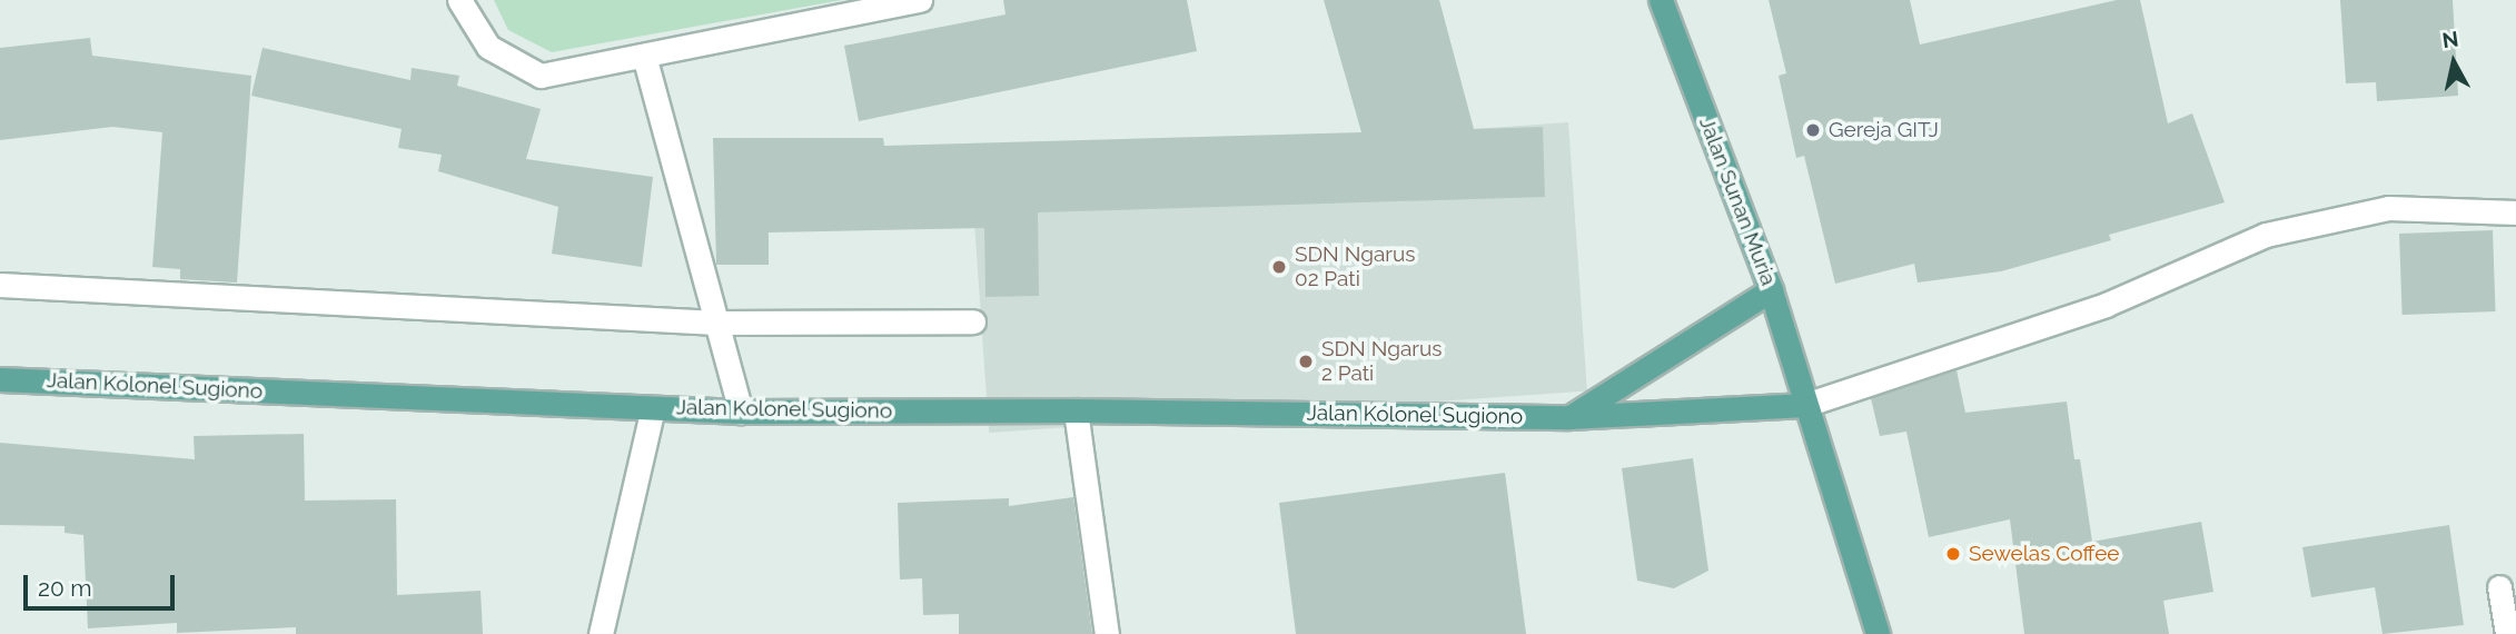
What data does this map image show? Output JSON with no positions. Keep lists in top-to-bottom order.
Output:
{
  "streets": {
    "main road": ["Jalan Sunan Muria", "Jalan Kolonel Sugiono"]
  },
  "crossings": [
    ["Jalan Sunan Muria", "Jalan Kolonel Sugiono"]
  ],
  "places": [
    "Gereja GITJ",
    "SDN Ngarus 02 Pati",
    "SDN Ngarus 2 Pati",
    "Sewelas Coffee"
  ],
  "scale_bar": "20 m",
  "north": "top"
}
